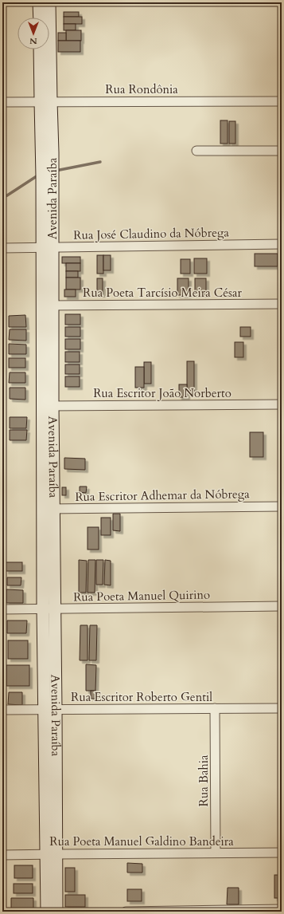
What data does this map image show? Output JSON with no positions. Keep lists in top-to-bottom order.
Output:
{
  "streets": {
    "street": [
      "Rua Rondônia",
      "Avenida Paraíba",
      "Rua José Claudino da Nóbrega",
      "Rua Poeta Tarcísio Meira César",
      "Rua Escritor João Norberto",
      "Rua Escritor Adhemar da Nóbrega",
      "Rua Poeta Manuel Quirino",
      "Rua Escritor Roberto Gentil",
      "Rua Bahia",
      "Rua Poeta Manuel Galdino Bandeira"
    ]
  },
  "crossings": [
    ["Rua Rondônia", "Avenida Paraíba"],
    ["Avenida Paraíba", "Rua José Claudino da Nóbrega"],
    ["Avenida Paraíba", "Rua Poeta Tarcísio Meira César"],
    ["Avenida Paraíba", "Rua Escritor João Norberto"],
    ["Avenida Paraíba", "Rua Escritor Adhemar da Nóbrega"],
    ["Avenida Paraíba", "Rua Poeta Manuel Quirino"],
    ["Avenida Paraíba", "Rua Escritor Roberto Gentil"],
    ["Avenida Paraíba", "Rua Poeta Manuel Galdino Bandeira"],
    ["Rua Escritor Roberto Gentil", "Rua Bahia"],
    ["Rua Bahia", "Rua Poeta Manuel Galdino Bandeira"]
  ],
  "north": "bottom"
}
